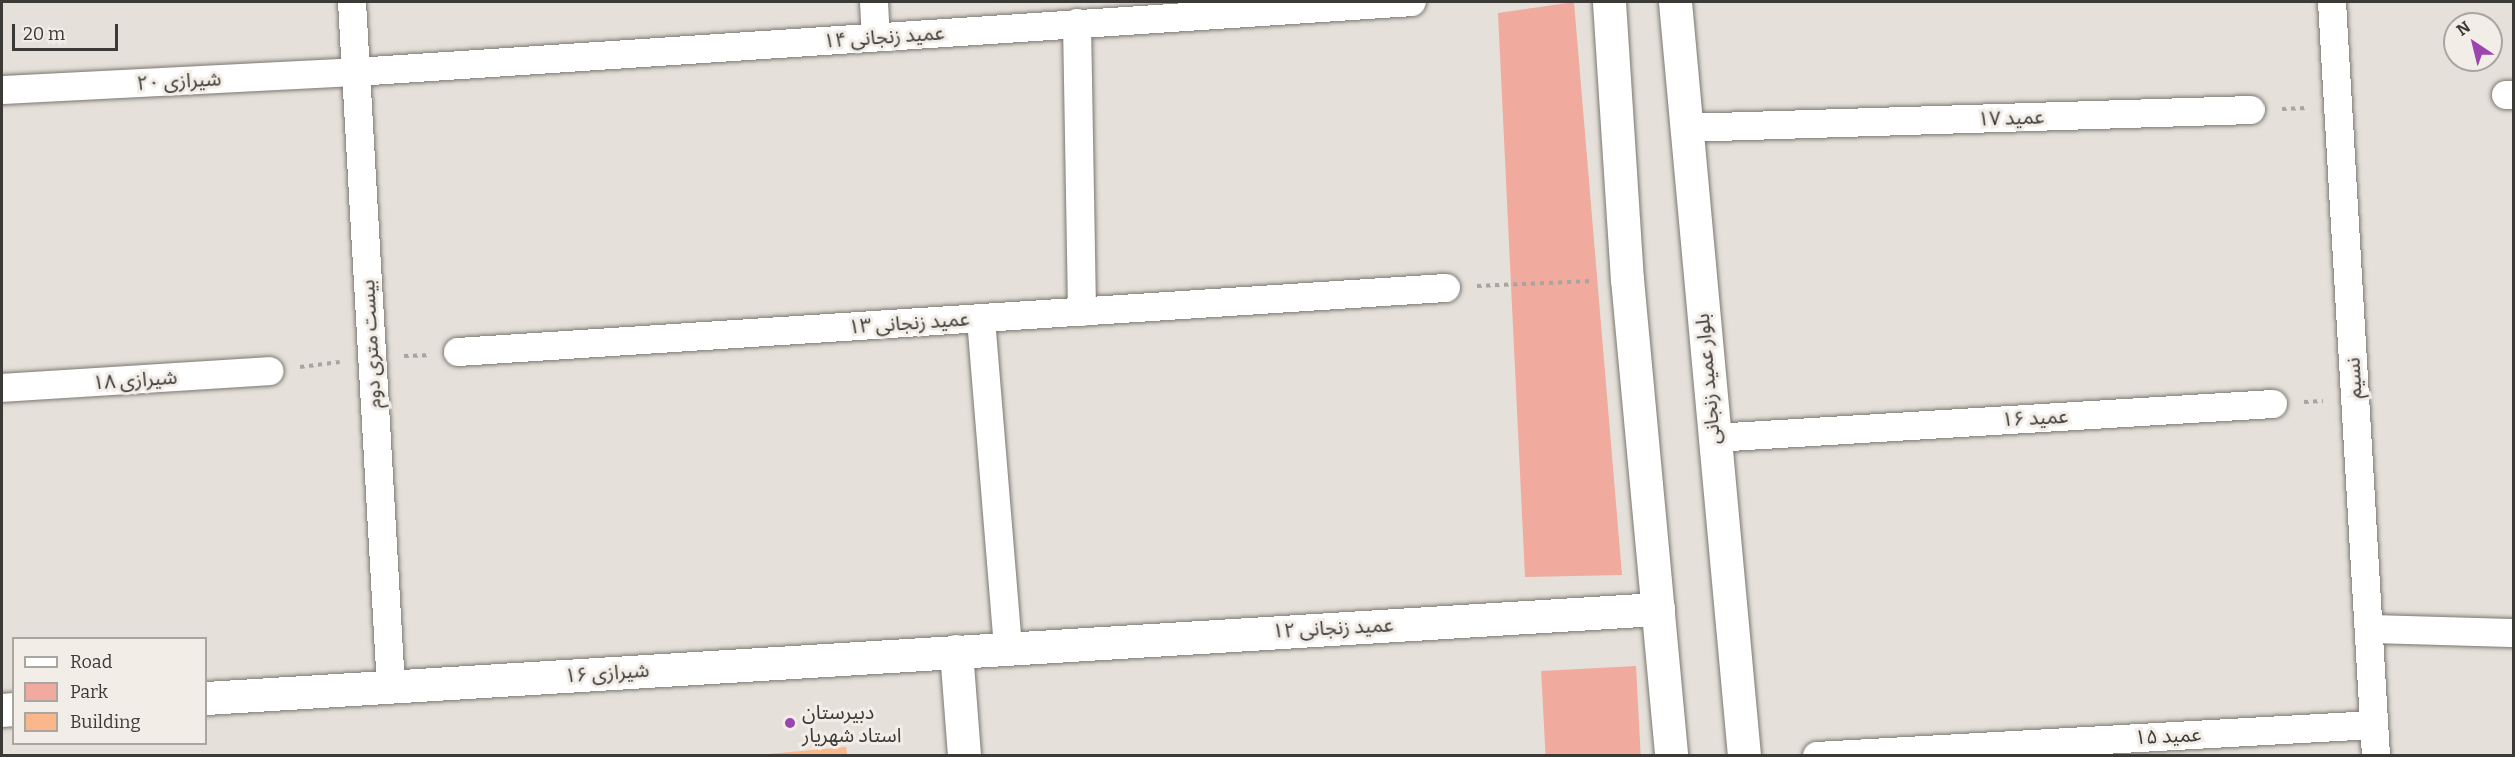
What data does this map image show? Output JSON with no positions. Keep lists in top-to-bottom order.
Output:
{
  "streets": {
    "street": [
      "عمید زنجانی ۱۴",
      "شیرازی ۲۰",
      "عمید ۱۷",
      "عمید زنجانی ۱۳",
      "بیست متری دوم",
      "نسیم",
      "بلوار عمید زنجانی",
      "شیرازی ۱۸",
      "عمید ۱۶",
      "عمید زنجانی ۱۲",
      "شیرازی ۱۶",
      "عمید ۱۵"
    ]
  },
  "crossings": [
    ["عمید زنجانی ۱۴", "شیرازی ۲۰"],
    ["عمید زنجانی ۱۴", "بیست متری دوم"],
    ["شیرازی ۲۰", "بیست متری دوم"],
    ["عمید ۱۷", "بلوار عمید زنجانی"],
    ["بیست متری دوم", "شیرازی ۱۶"],
    ["نسیم", "عمید ۱۵"],
    ["بلوار عمید زنجانی", "عمید ۱۶"],
    ["عمید زنجانی ۱۲", "شیرازی ۱۶"]
  ],
  "places": ["دبیرستان استاد شهریار"],
  "legend": ["Road", "Park", "Building"],
  "scale_bar": "20 m",
  "north": "top left"
}
